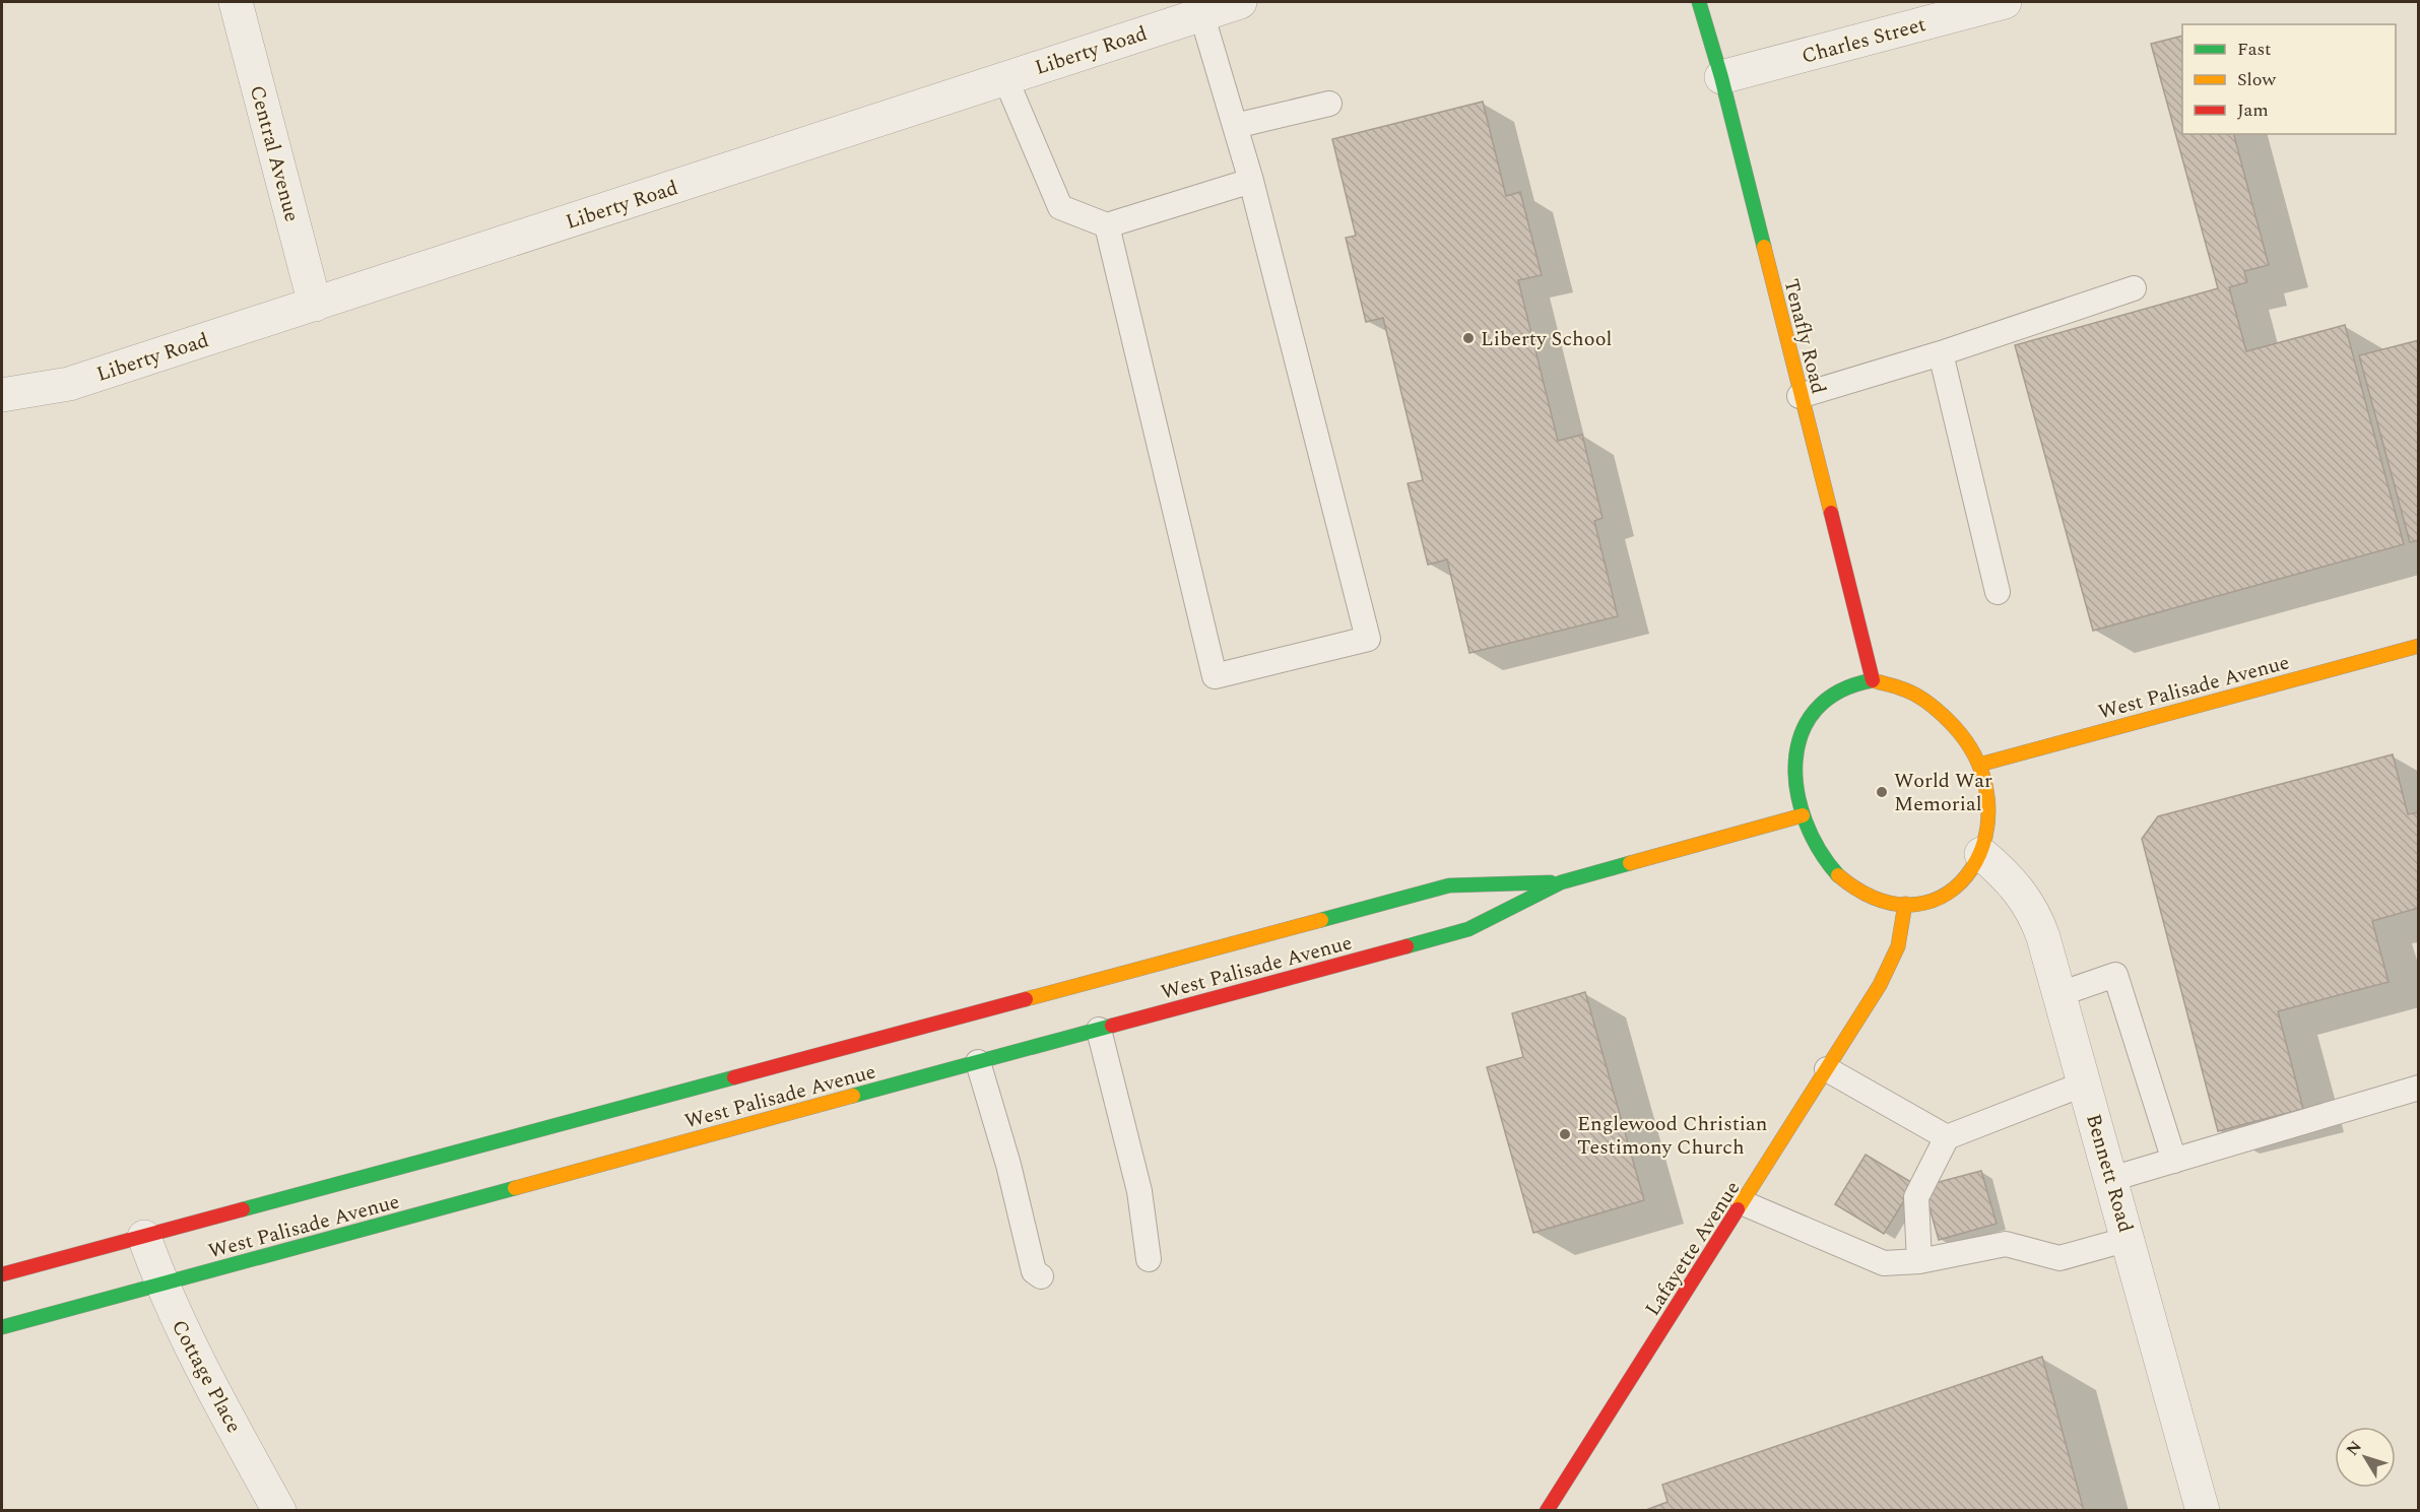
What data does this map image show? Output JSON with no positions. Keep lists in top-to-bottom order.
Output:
{
  "streets": {
    "main road": ["Tenafly Road", "West Palisade Avenue", "Lafayette Avenue"],
    "street": [
      "Charles Street",
      "Liberty Road",
      "Central Avenue",
      "Bennett Road",
      "Cottage Place"
    ]
  },
  "crossings": [
    ["Charles Street", "Tenafly Road"],
    ["Liberty Road", "Central Avenue"],
    ["Tenafly Road", "West Palisade Avenue"],
    ["Tenafly Road", "Bennett Road"],
    ["Tenafly Road", "Lafayette Avenue"],
    ["West Palisade Avenue", "Bennett Road"],
    ["West Palisade Avenue", "Lafayette Avenue"],
    ["West Palisade Avenue", "Cottage Place"],
    ["Bennett Road", "Lafayette Avenue"]
  ],
  "places": ["Liberty School", "World War Memorial", "Englewood Christian Testimony Church"],
  "legend": ["Fast", "Slow", "Jam"],
  "north": "top left"
}
